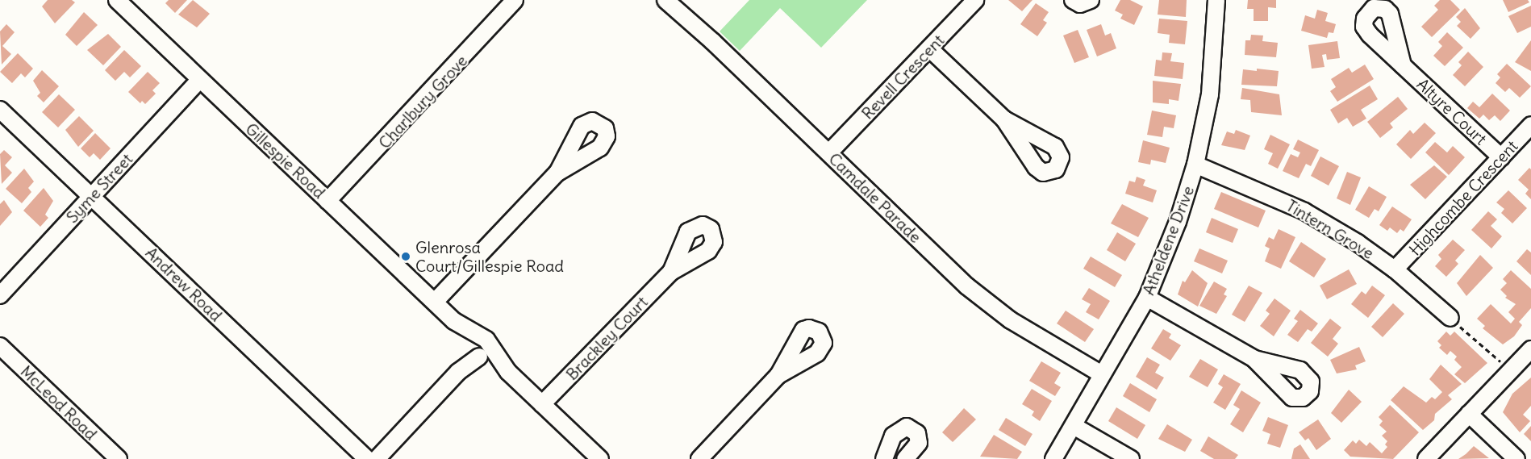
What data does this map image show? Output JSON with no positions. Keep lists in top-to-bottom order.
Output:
{
  "streets": {
    "street": [
      "Revell Crescent",
      "Charlbury Grove",
      "Altyre Court",
      "Gillespie Road",
      "Syme Street",
      "Camdale Parade",
      "Highcombe Crescent",
      "Tintern Grove",
      "Atheldene Drive",
      "Andrew Road",
      "Brackley Court",
      "McLeod Road"
    ]
  },
  "crossings": [
    ["Revell Crescent", "Camdale Parade"],
    ["Charlbury Grove", "Gillespie Road"],
    ["Altyre Court", "Highcombe Crescent"],
    ["Gillespie Road", "Syme Street"],
    ["Gillespie Road", "Brackley Court"],
    ["Syme Street", "Andrew Road"],
    ["Camdale Parade", "Atheldene Drive"],
    ["Highcombe Crescent", "Tintern Grove"],
    ["Tintern Grove", "Atheldene Drive"]
  ],
  "places": ["Glenrosa Court/Gillespie Road"]
}
